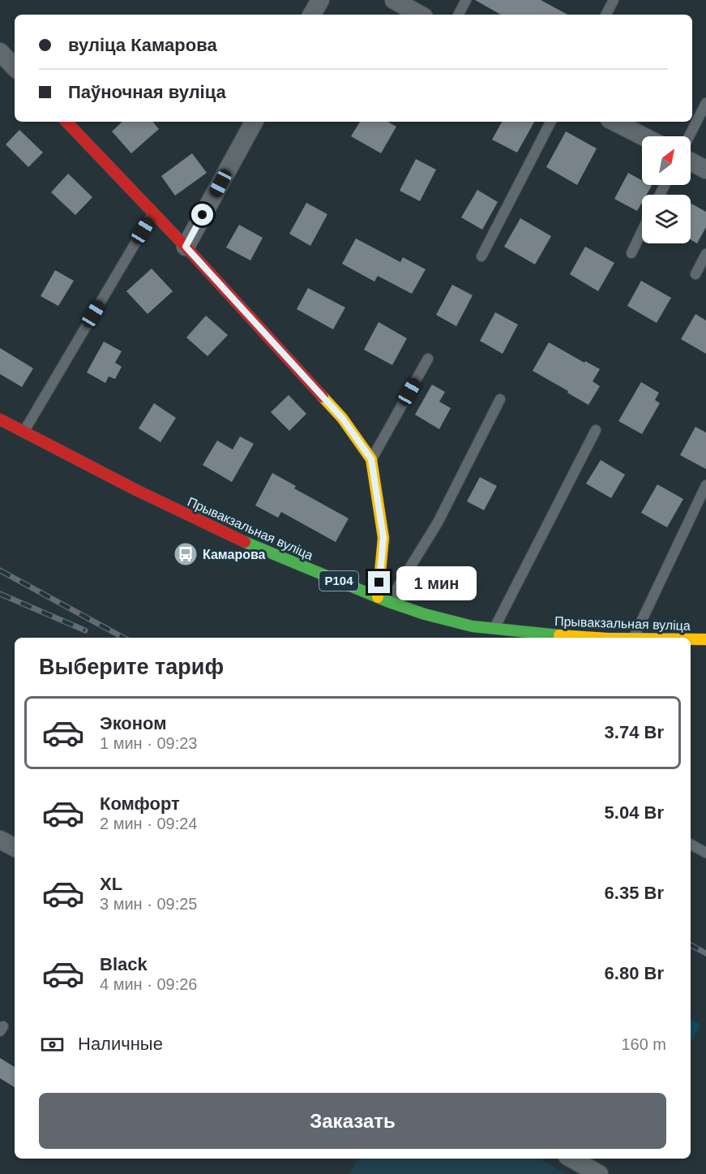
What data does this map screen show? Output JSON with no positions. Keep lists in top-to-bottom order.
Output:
{
  "streets": {
    "main road": ["Прывакзальная вуліца", "Р104"]
  },
  "places": {
    "bus stop": ["Камарова"]
  },
  "north": "top right",
  "page": {
    "banner": ["вуліца Камарова", "Паўночная вуліца"],
    "bubble": "1 мин",
    "heading": "Выберите тариф",
    "list": [
      {
        "name": "Эконом",
        "note": "1 мин · 09:23",
        "value": "3.74 Br"
      },
      {
        "name": "Комфорт",
        "note": "2 мин · 09:24",
        "value": "5.04 Br"
      },
      {
        "name": "XL",
        "note": "3 мин · 09:25",
        "value": "6.35 Br"
      },
      {
        "name": "Black",
        "note": "4 мин · 09:26",
        "value": "6.80 Br"
      }
    ],
    "pay": ["Наличные", "160 m"],
    "buttons": "Заказать"
  }
}
